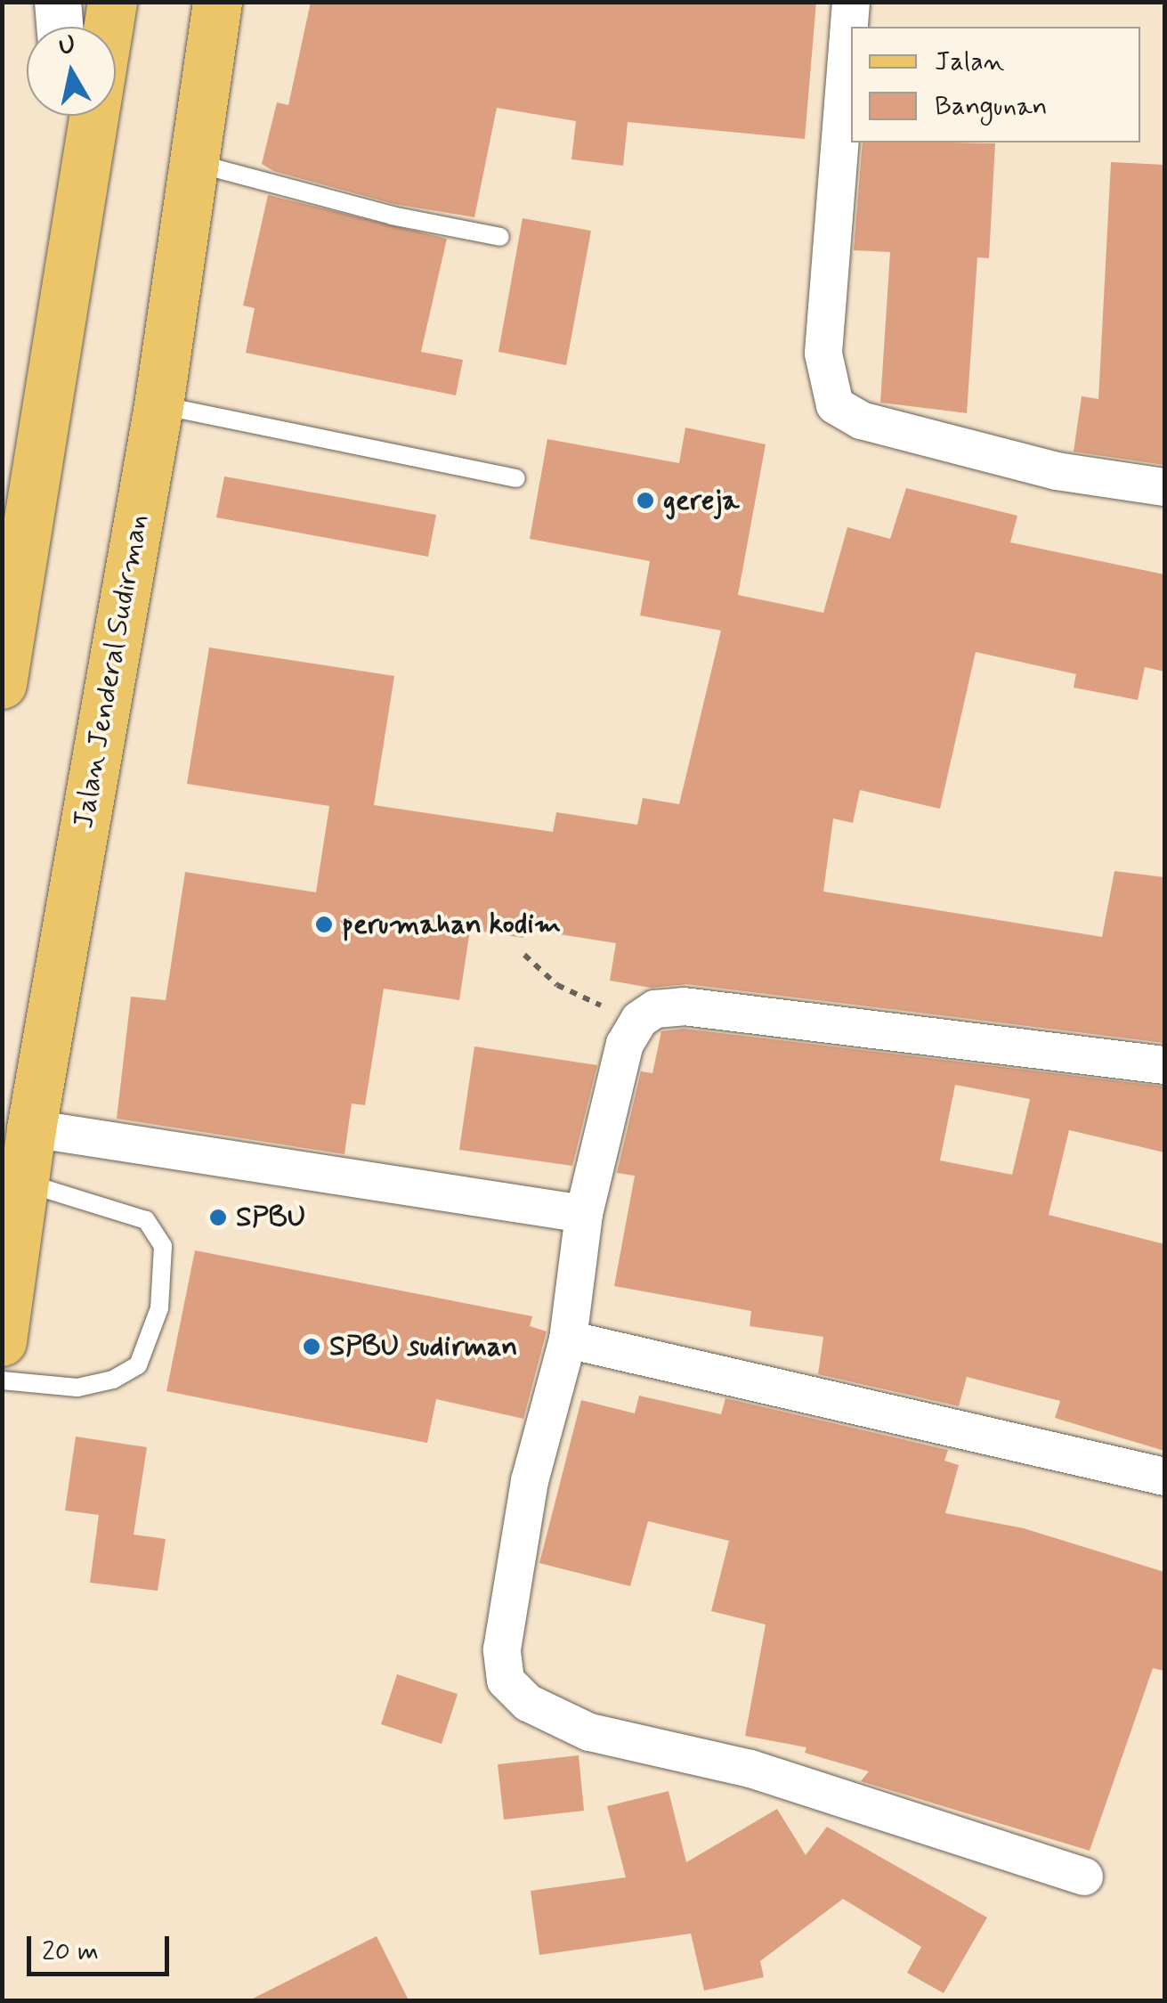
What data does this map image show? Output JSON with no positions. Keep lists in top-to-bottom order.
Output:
{
  "streets": {
    "main road": ["Jalan Jenderal Sudirman"]
  },
  "places": [
    "gereja",
    "perumahan kodim",
    "SPBU",
    "SPBU sudirman"
  ],
  "legend": ["Jalan", "Bangunan"],
  "scale_bar": "20 m",
  "north": "top"
}
